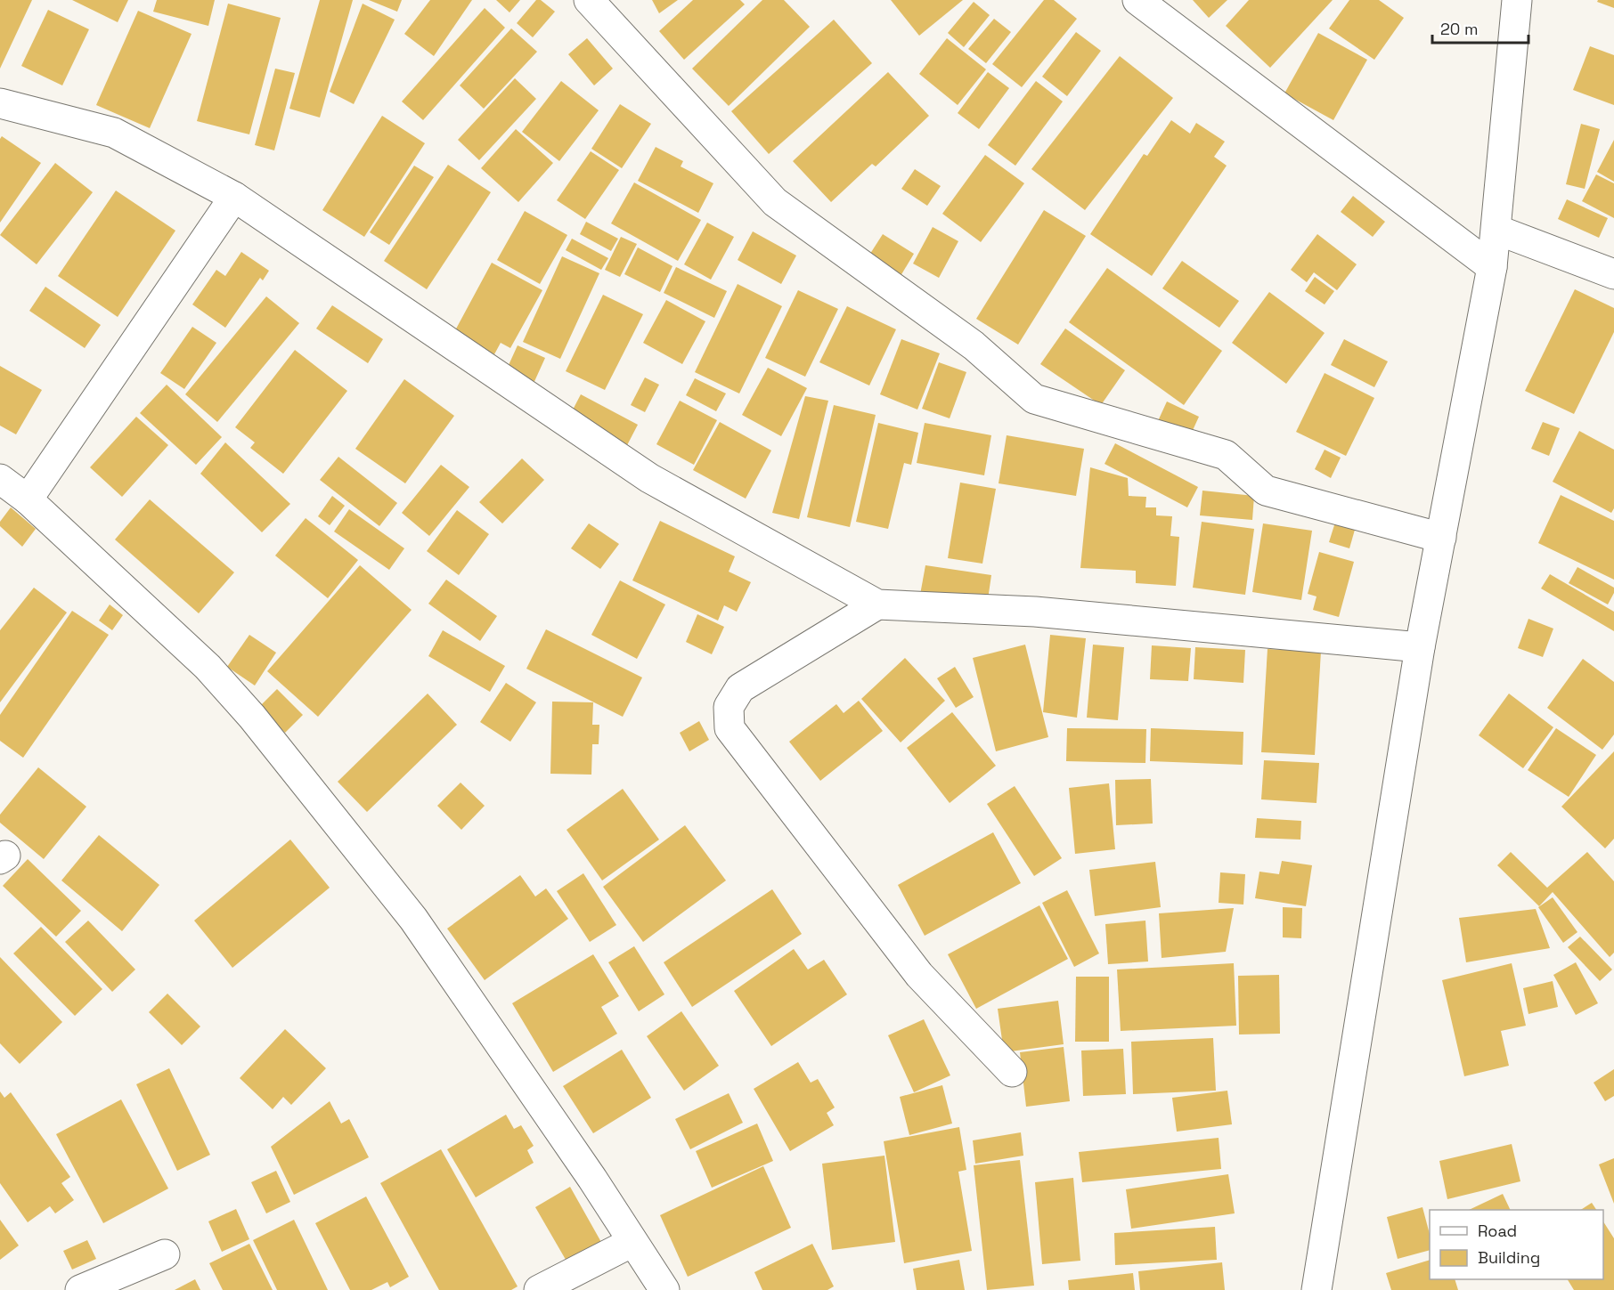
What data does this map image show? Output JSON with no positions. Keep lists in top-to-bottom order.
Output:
{
  "legend": ["Road", "Building"],
  "scale_bar": "20 m"
}
